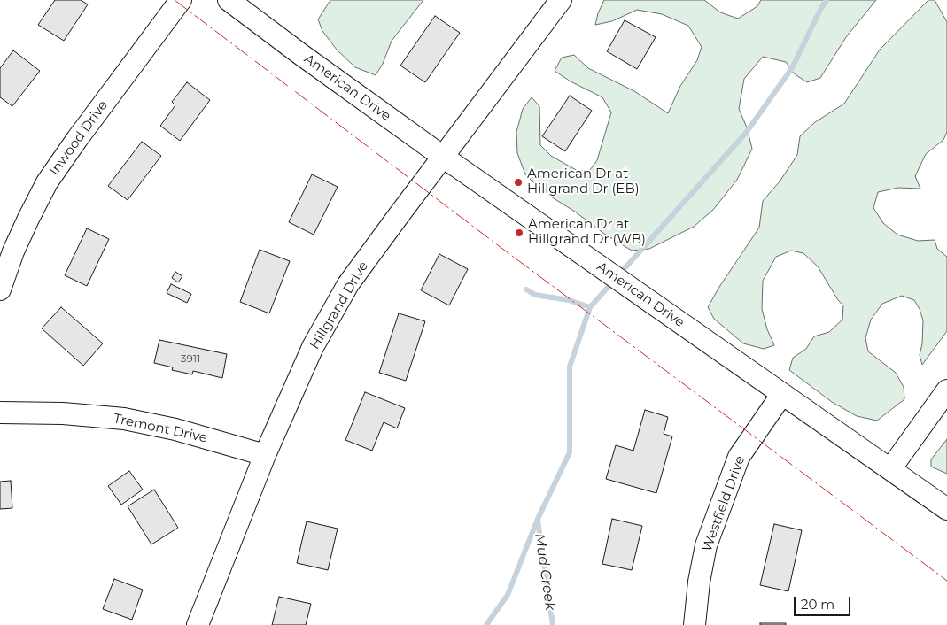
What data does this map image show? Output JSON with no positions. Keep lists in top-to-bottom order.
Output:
{
  "streets": {
    "street": [
      "American Drive",
      "Inwood Drive",
      "Hillgrand Drive",
      "Tremont Drive",
      "Westfield Drive"
    ]
  },
  "crossings": [
    ["American Drive", "Hillgrand Drive"],
    ["American Drive", "Westfield Drive"],
    ["Hillgrand Drive", "Tremont Drive"]
  ],
  "water": ["Mud Creek"],
  "places": ["American Dr at Hillgrand Dr (EB)", "American Dr at Hillgrand Dr (WB)"],
  "house_numbers": ["3911"],
  "scale_bar": "20 m"
}
